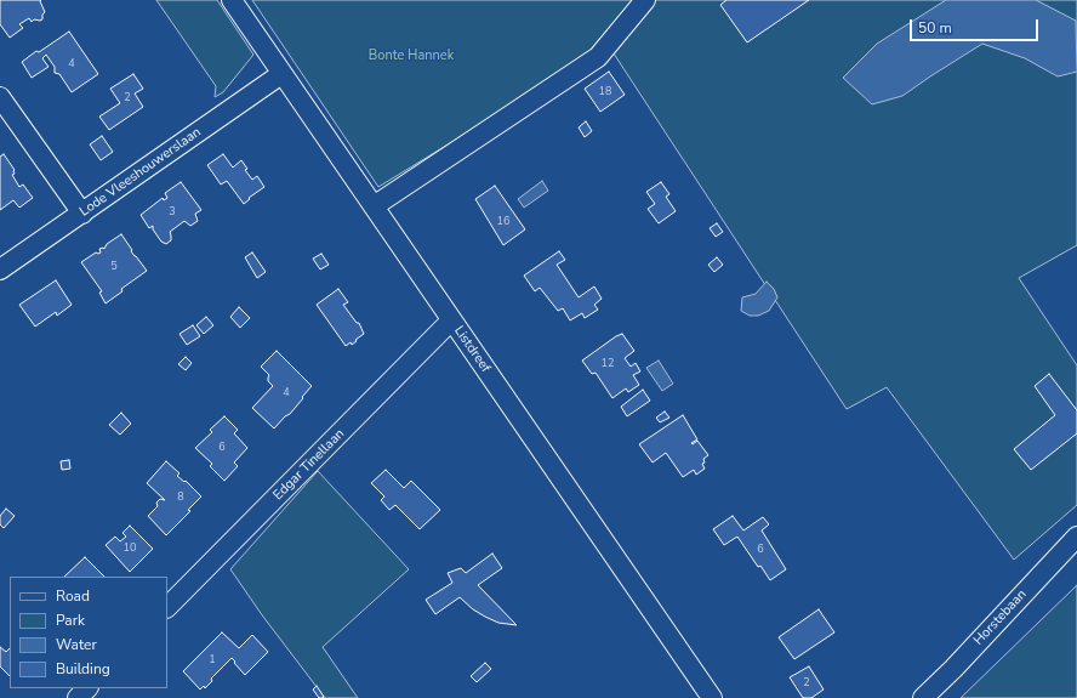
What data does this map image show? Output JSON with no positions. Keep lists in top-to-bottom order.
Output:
{
  "streets": {
    "street": [
      "Lode Vleeshouwerslaan",
      "Listdreef",
      "Edgar Tinellaan",
      "Horstebaan"
    ]
  },
  "crossings": [
    ["Lode Vleeshouwerslaan", "Listdreef"],
    ["Listdreef", "Edgar Tinellaan"]
  ],
  "parks": ["Bonte Hannek"],
  "house_numbers": [
    "4",
    "18",
    "2",
    "3",
    "16",
    "5",
    "12",
    "4",
    "6",
    "8",
    "10",
    "6",
    "1",
    "2"
  ],
  "legend": [
    "Road",
    "Park",
    "Water",
    "Building"
  ],
  "scale_bar": "50 m"
}
